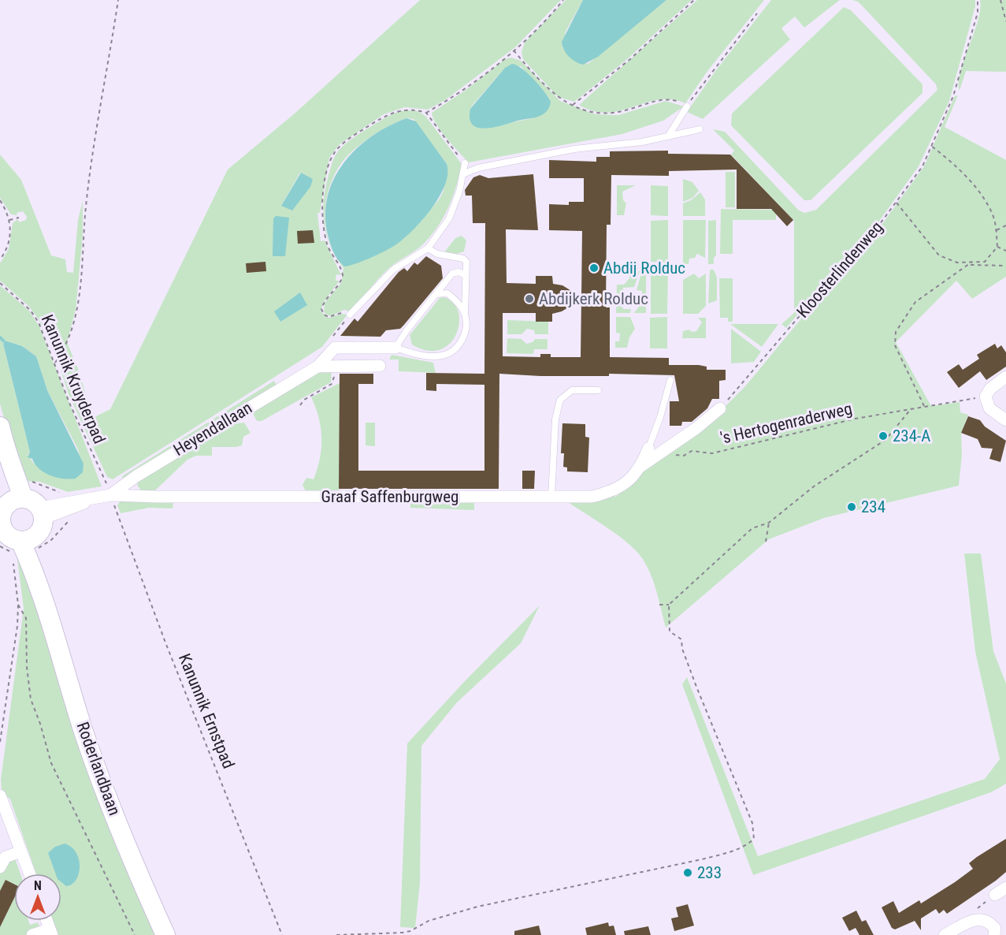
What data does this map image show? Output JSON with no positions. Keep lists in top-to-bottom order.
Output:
{
  "streets": {
    "main road": ["Roderlandbaan"],
    "street": ["Heyendallaan", "Graaf Saffenburgweg"],
    "path": [
      "Kloosterlindenweg",
      "Kanunnik Kruyderpad",
      "'s Hertogenraderweg",
      "Kanunnik Ernstpad"
    ]
  },
  "crossings": [
    ["Kanunnik Kruyderpad", "Heyendallaan"],
    ["Kanunnik Kruyderpad", "Graaf Saffenburgweg"],
    ["Kanunnik Kruyderpad", "Kanunnik Ernstpad"],
    ["Heyendallaan", "Graaf Saffenburgweg"],
    ["Heyendallaan", "Kanunnik Ernstpad"],
    ["Graaf Saffenburgweg", "Kanunnik Ernstpad"],
    ["Graaf Saffenburgweg", "Roderlandbaan"]
  ],
  "places": [
    "Abdij Rolduc",
    "Abdijkerk Rolduc",
    "234-A",
    "234",
    "233"
  ],
  "north": "top"
}
